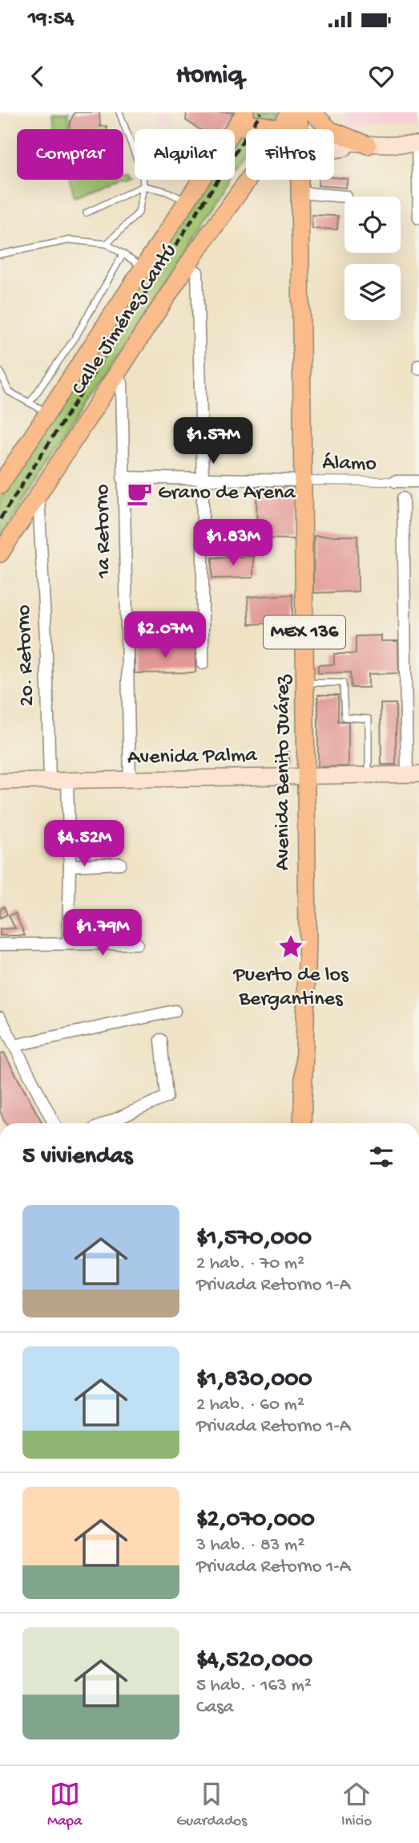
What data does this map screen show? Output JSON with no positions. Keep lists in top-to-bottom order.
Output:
{
  "streets": {
    "main road": [
      "Calle Jiménez Cantú",
      "MEX 136",
      "Avenida Palma",
      "Avenida Benito Juárez"
    ],
    "street": ["Álamo", "1a Retorno", "2o. Retorno"]
  },
  "crossings": [
    ["Calle Jiménez Cantú", "2o. Retorno"],
    ["Álamo", "Avenida Benito Juárez"],
    ["1a Retorno", "Avenida Palma"],
    ["2o. Retorno", "Avenida Palma"],
    ["Avenida Palma", "Avenida Benito Juárez"]
  ],
  "places": {
    "cafe": ["Grano de Arena"],
    "place": ["Puerto de los Bergantines"]
  },
  "page": {
    "status": "19:54",
    "header": "Homiq",
    "chip": ["Comprar", "Alquilar", "Filtros"],
    "price": [
      "$1.57M",
      "$1.83M",
      "$2.07M",
      "$4.52M",
      "$1.79M"
    ],
    "heading": "5 viviendas",
    "list": [
      {
        "name": "$1,570,000",
        "note": "2 hab. · 70 m² · Privada Retorno 1-A"
      },
      {
        "name": "$1,830,000",
        "note": "2 hab. · 60 m² · Privada Retorno 1-A"
      },
      {
        "name": "$2,070,000",
        "note": "3 hab. · 83 m² · Privada Retorno 1-A"
      },
      {
        "name": "$4,520,000",
        "note": "5 hab. · 163 m² · Casa"
      }
    ],
    "tabs": ["Mapa", "Guardados", "Inicio"]
  }
}
